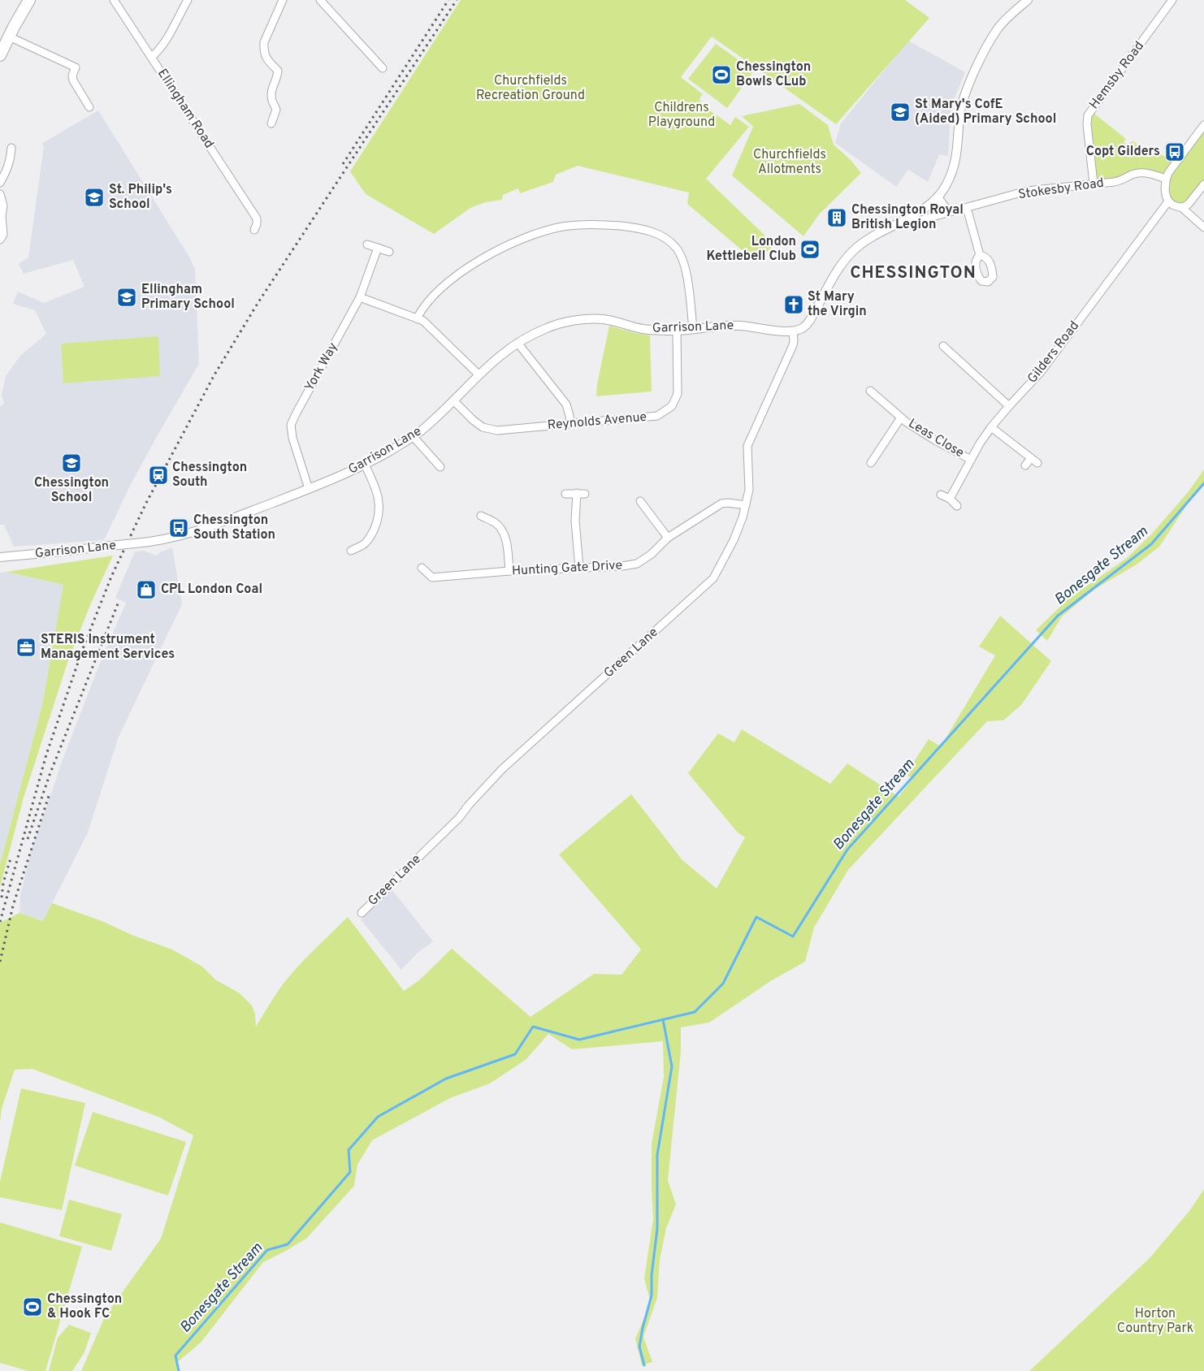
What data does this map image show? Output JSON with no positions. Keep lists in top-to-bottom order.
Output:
{
  "streets": {
    "street": [
      "Hemsby Road",
      "Ellingham Road",
      "Stokesby Road",
      "Garrison Lane",
      "Gilders Road",
      "York Way",
      "Reynolds Avenue",
      "Leas Close",
      "Hunting Gate Drive",
      "Green Lane"
    ]
  },
  "crossings": [
    ["Hemsby Road", "Stokesby Road"],
    ["Garrison Lane", "York Way"],
    ["Garrison Lane", "Reynolds Avenue"],
    ["Garrison Lane", "Green Lane"],
    ["Gilders Road", "Leas Close"],
    ["Hunting Gate Drive", "Green Lane"]
  ],
  "districts": ["CHESSINGTON"],
  "water": ["Bonesgate Stream"],
  "parks": [
    "Churchfields Recreation Ground",
    "Childrens Playground",
    "Churchfields Allotments",
    "Horton Country Park"
  ],
  "places": {
    "sports": ["Chessington Bowls CLub", "London Kettlebell Club", "Chessington & Hook FC"],
    "school or university": [
      "St Mary's CofE (Aided) Primary School",
      "St. Philip's School",
      "Ellingham Primary School",
      "Chessington School"
    ],
    "bus stop": ["Copt Gilders", "Chessington South Station"],
    "building": ["Chessington Royal British Legion"],
    "church": ["St Mary the Virgin"],
    "station": ["Chessington South"],
    "shop": ["CPL London Coal"],
    "office": ["STERIS Instrument Management Services"]
  }
}
